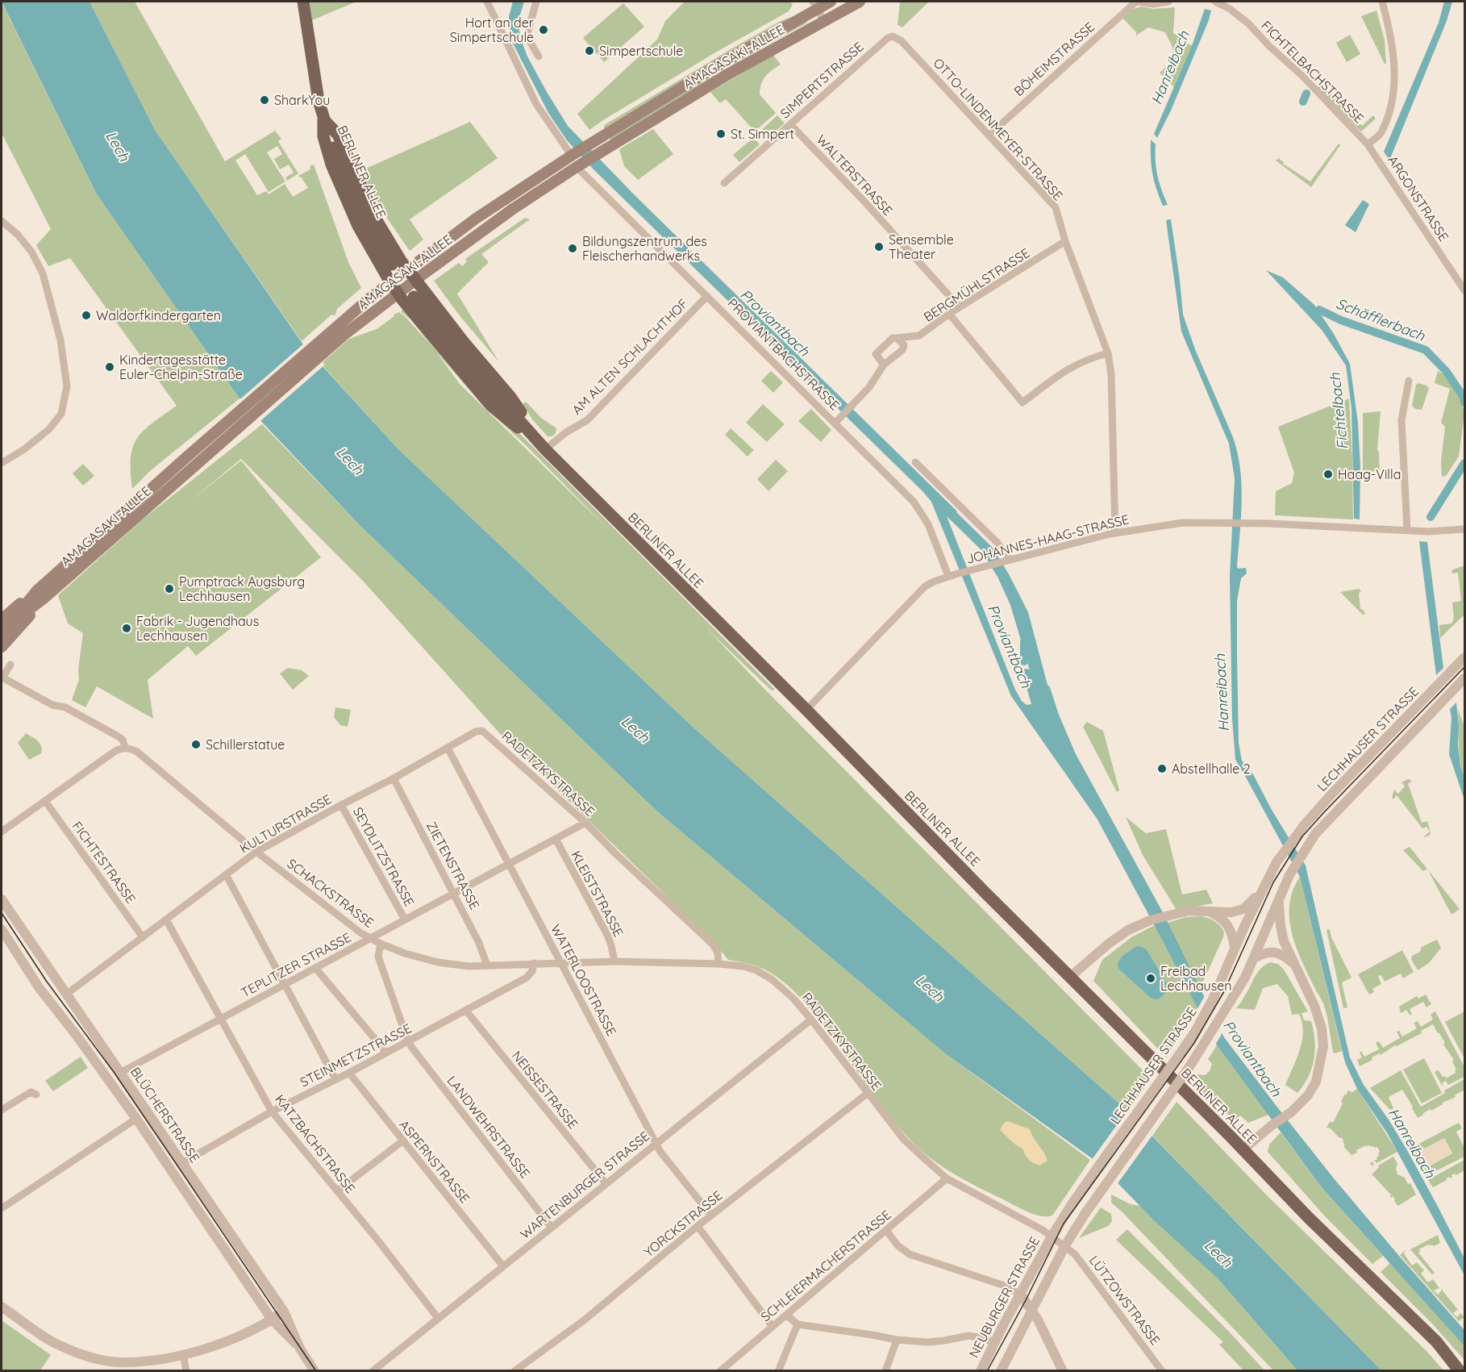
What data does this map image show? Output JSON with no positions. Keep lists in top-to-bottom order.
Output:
{
  "streets": {
    "main road": ["AMAGASAKI-ALLEE", "BERLINER ALLEE"],
    "street": [
      "BÖHEIMSTRASSE",
      "FICHTELBACHSTRASSE",
      "SIMPERTSTRASSE",
      "OTTO-LINDENMEYER-STRASSE",
      "WALTERSTRASSE",
      "ARGONSTRASSE",
      "BERGMÜHLSTRASSE",
      "PROVIANTBACHSTRASSE",
      "AM ALTEN SCHLACHTHOF",
      "JOHANNES-HAAG-STRASSE",
      "LECHHAUSER STRASSE",
      "RADETZKYSTRASSE",
      "KULTURSTRASSE",
      "SEYDLITZSTRASSE",
      "FICHTESTRASSE",
      "ZIETENSTRASSE",
      "SCHACKSTRASSE",
      "KLEISTSTRASSE",
      "TEPLITZER STRASSE",
      "WATERLOOSTRASSE",
      "STEINMETZSTRASSE",
      "NEISSESTRASSE",
      "BLÜCHERSTRASSE",
      "LANDWEHRSTRASSE",
      "KATZBACHSTRASSE",
      "ASPERNSTRASSE",
      "WARTENBURGER STRASSE",
      "YORCKSTRASSE",
      "SCHLEIERMACHERSTRASSE",
      "NEUBURGER STRASSE",
      "LÜTZOWSTRASSE"
    ]
  },
  "crossings": [
    ["AMAGASAKI-ALLEE", "PROVIANTBACHSTRASSE"],
    ["BÖHEIMSTRASSE", "OTTO-LINDENMEYER-STRASSE"],
    ["FICHTELBACHSTRASSE", "ARGONSTRASSE"],
    ["SIMPERTSTRASSE", "OTTO-LINDENMEYER-STRASSE"],
    ["SIMPERTSTRASSE", "WALTERSTRASSE"],
    ["OTTO-LINDENMEYER-STRASSE", "BERGMÜHLSTRASSE"],
    ["OTTO-LINDENMEYER-STRASSE", "JOHANNES-HAAG-STRASSE"],
    ["BERLINER ALLEE", "AM ALTEN SCHLACHTHOF"],
    ["BERLINER ALLEE", "JOHANNES-HAAG-STRASSE"],
    ["WALTERSTRASSE", "BERGMÜHLSTRASSE"],
    ["PROVIANTBACHSTRASSE", "AM ALTEN SCHLACHTHOF"],
    ["PROVIANTBACHSTRASSE", "JOHANNES-HAAG-STRASSE"],
    ["LECHHAUSER STRASSE", "RADETZKYSTRASSE"],
    ["LECHHAUSER STRASSE", "NEUBURGER STRASSE"],
    ["LECHHAUSER STRASSE", "LÜTZOWSTRASSE"],
    ["RADETZKYSTRASSE", "KULTURSTRASSE"],
    ["RADETZKYSTRASSE", "SCHACKSTRASSE"],
    ["RADETZKYSTRASSE", "TEPLITZER STRASSE"],
    ["RADETZKYSTRASSE", "WARTENBURGER STRASSE"],
    ["RADETZKYSTRASSE", "YORCKSTRASSE"],
    ["RADETZKYSTRASSE", "SCHLEIERMACHERSTRASSE"],
    ["RADETZKYSTRASSE", "NEUBURGER STRASSE"],
    ["RADETZKYSTRASSE", "LÜTZOWSTRASSE"],
    ["KULTURSTRASSE", "SEYDLITZSTRASSE"],
    ["KULTURSTRASSE", "FICHTESTRASSE"],
    ["KULTURSTRASSE", "ZIETENSTRASSE"],
    ["KULTURSTRASSE", "SCHACKSTRASSE"],
    ["KULTURSTRASSE", "WATERLOOSTRASSE"],
    ["KULTURSTRASSE", "BLÜCHERSTRASSE"],
    ["KULTURSTRASSE", "KATZBACHSTRASSE"],
    ["SEYDLITZSTRASSE", "TEPLITZER STRASSE"],
    ["ZIETENSTRASSE", "SCHACKSTRASSE"],
    ["ZIETENSTRASSE", "TEPLITZER STRASSE"],
    ["SCHACKSTRASSE", "KLEISTSTRASSE"],
    ["SCHACKSTRASSE", "TEPLITZER STRASSE"],
    ["SCHACKSTRASSE", "WATERLOOSTRASSE"],
    ["SCHACKSTRASSE", "STEINMETZSTRASSE"],
    ["SCHACKSTRASSE", "LANDWEHRSTRASSE"],
    ["KLEISTSTRASSE", "TEPLITZER STRASSE"],
    ["TEPLITZER STRASSE", "WATERLOOSTRASSE"],
    ["TEPLITZER STRASSE", "BLÜCHERSTRASSE"],
    ["TEPLITZER STRASSE", "KATZBACHSTRASSE"],
    ["WATERLOOSTRASSE", "WARTENBURGER STRASSE"],
    ["WATERLOOSTRASSE", "YORCKSTRASSE"],
    ["STEINMETZSTRASSE", "NEISSESTRASSE"],
    ["STEINMETZSTRASSE", "BLÜCHERSTRASSE"],
    ["STEINMETZSTRASSE", "LANDWEHRSTRASSE"],
    ["STEINMETZSTRASSE", "KATZBACHSTRASSE"],
    ["STEINMETZSTRASSE", "ASPERNSTRASSE"],
    ["NEISSESTRASSE", "WARTENBURGER STRASSE"],
    ["LANDWEHRSTRASSE", "WARTENBURGER STRASSE"],
    ["KATZBACHSTRASSE", "WARTENBURGER STRASSE"],
    ["ASPERNSTRASSE", "WARTENBURGER STRASSE"]
  ],
  "water": [
    "Hanreibach",
    "Lech",
    "Schäfflerbach",
    "Proviantbach",
    "Fichtelbach"
  ],
  "places": [
    "Hort an der Simpertschule",
    "Simpertschule",
    "SharkYou",
    "St. Simpert",
    "Sensemble Theater",
    "Bildungszentrum des Fleischerhandwerks",
    "Waldorfkindergarten",
    "Kindertagesstätte Euler-Chelpin-Straße",
    "Haag-Villa",
    "Pumptrack Augsburg Lechhausen",
    "Fabrik - Jugendhaus Lechhausen",
    "Schillerstatue",
    "Abstellhalle 2",
    "Freibad Lechhausen"
  ]
}
